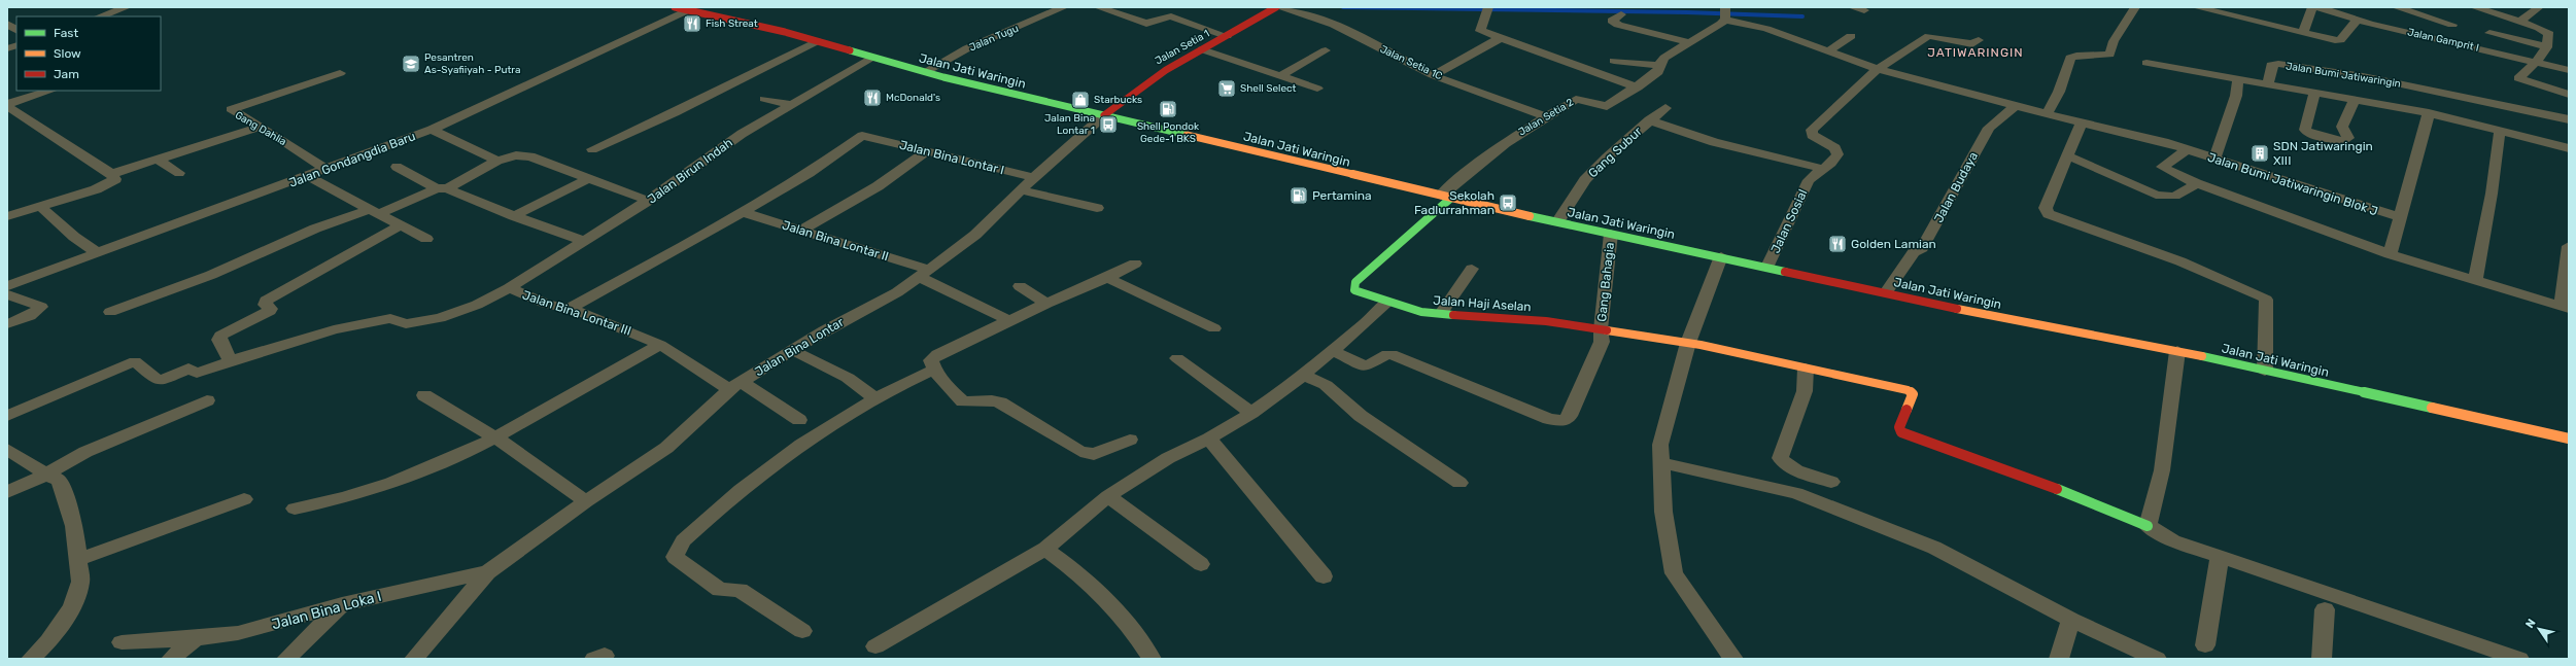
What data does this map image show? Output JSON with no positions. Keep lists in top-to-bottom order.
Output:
{
  "streets": {
    "main road": ["Jalan Setia 1", "Jalan Jati Waringin", "Jalan Haji Aselan"],
    "street": [
      "Jalan Tugu",
      "Jalan Gamprit I",
      "Jalan Setia 1C",
      "Jalan Bumi Jatiwaringin",
      "Jalan Setia 2",
      "Gang Dahlia",
      "Gang Subur",
      "Jalan Bina Lontar I",
      "Jalan Gondangdia Baru",
      "Jalan Birun Indah",
      "Jalan Bumi Jatiwaringin Blok J",
      "Jalan Budaya",
      "Jalan Sosial",
      "Jalan Bina Lontar II",
      "Gang Bahagia",
      "Jalan Bina Lontar III",
      "Jalan Bina Lontar",
      "Jalan Bina Loka I"
    ]
  },
  "crossings": [
    ["Jalan Tugu", "Jalan Jati Waringin"],
    ["Jalan Setia 1", "Jalan Setia 1C"],
    ["Jalan Setia 1", "Jalan Jati Waringin"],
    ["Jalan Setia 1", "Jalan Bina Lontar"],
    ["Jalan Setia 1C", "Jalan Setia 2"],
    ["Jalan Jati Waringin", "Jalan Setia 2"],
    ["Jalan Jati Waringin", "Gang Subur"],
    ["Jalan Jati Waringin", "Jalan Gondangdia Baru"],
    ["Jalan Jati Waringin", "Jalan Birun Indah"],
    ["Jalan Jati Waringin", "Jalan Budaya"],
    ["Jalan Jati Waringin", "Jalan Sosial"],
    ["Jalan Jati Waringin", "Gang Bahagia"],
    ["Jalan Jati Waringin", "Jalan Haji Aselan"],
    ["Jalan Jati Waringin", "Jalan Bina Lontar"],
    ["Jalan Setia 2", "Jalan Haji Aselan"],
    ["Gang Dahlia", "Jalan Gondangdia Baru"],
    ["Jalan Bina Lontar I", "Jalan Bina Lontar II"],
    ["Jalan Bina Lontar I", "Jalan Bina Lontar"],
    ["Jalan Birun Indah", "Jalan Bina Lontar III"],
    ["Jalan Bina Lontar II", "Jalan Bina Lontar"],
    ["Gang Bahagia", "Jalan Haji Aselan"],
    ["Jalan Bina Lontar III", "Jalan Bina Lontar"],
    ["Jalan Bina Lontar", "Jalan Bina Loka I"]
  ],
  "districts": ["JATIWARINGIN"],
  "places": {
    "restaurant": ["Fish Streat", "McDonald's", "Golden Lamian"],
    "school or university": ["Pesantren As-Syafiiyah - Putra"],
    "supermarket": ["Shell Select"],
    "shop": ["Starbucks"],
    "fuel station": ["Shell Pondok Gede-1 BKS", "Pertamina"],
    "bus stop": ["Jalan Bina Lontar 1", "Sekolah Fadlurrahman"],
    "building": ["SDN Jatiwaringin XIII"]
  },
  "legend": ["Fast", "Slow", "Jam"],
  "north": "top left"
}
